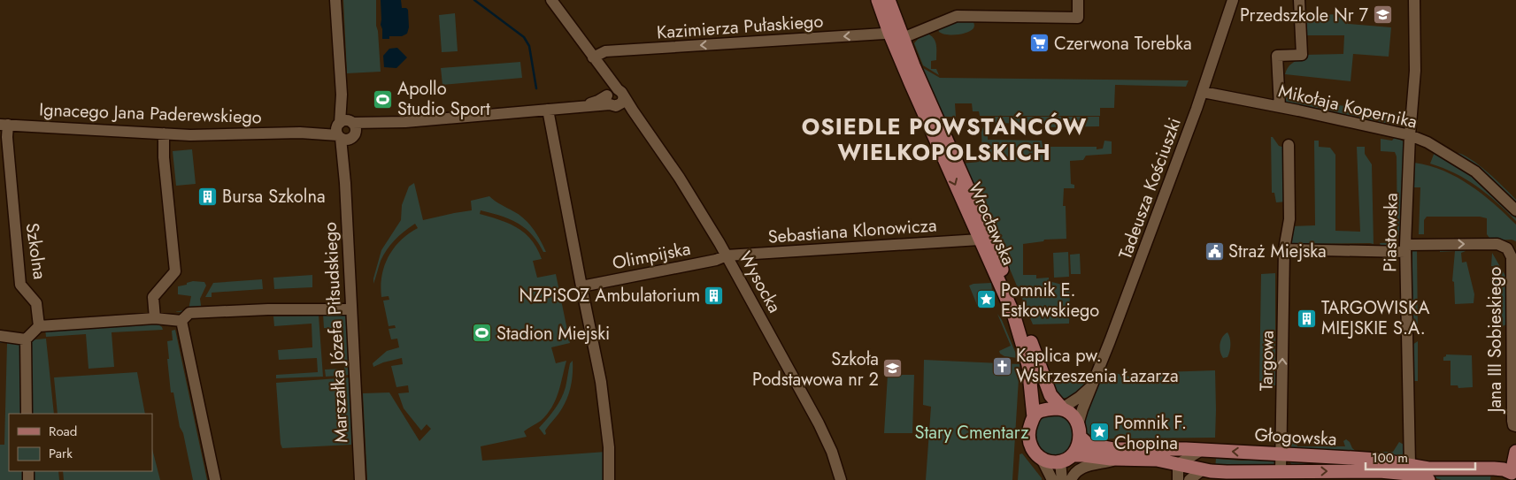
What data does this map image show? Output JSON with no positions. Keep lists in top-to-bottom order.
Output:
{
  "streets": {
    "main road": ["Wrocławska", "Głogowska"],
    "street": [
      "Kazimierza Pułaskiego",
      "Mikołaja Kopernika",
      "Ignacego Jana Paderewskiego",
      "Tadeusza Kościuszki",
      "Sebastiana Klonowicza",
      "Piastowska",
      "Szkolna",
      "Olimpijska",
      "Wysocka",
      "Marszałka Józefa Piłsudskiego",
      "Jana III Sobieskiego",
      "Targowa"
    ]
  },
  "crossings": [
    ["Kazimierza Pułaskiego", "Wrocławska"],
    ["Mikołaja Kopernika", "Tadeusza Kościuszki"],
    ["Mikołaja Kopernika", "Piastowska"],
    ["Ignacego Jana Paderewskiego", "Szkolna"],
    ["Ignacego Jana Paderewskiego", "Marszałka Józefa Piłsudskiego"],
    ["Tadeusza Kościuszki", "Wrocławska"],
    ["Tadeusza Kościuszki", "Głogowska"],
    ["Wrocławska", "Sebastiana Klonowicza"],
    ["Wrocławska", "Głogowska"],
    ["Sebastiana Klonowicza", "Olimpijska"],
    ["Sebastiana Klonowicza", "Wysocka"],
    ["Piastowska", "Jana III Sobieskiego"],
    ["Piastowska", "Głogowska"],
    ["Olimpijska", "Wysocka"],
    ["Targowa", "Głogowska"]
  ],
  "one_way": ["Kazimierza Pułaskiego", "Targowa"],
  "districts": ["OSIEDLE POWSTAŃCÓW WIELKOPOLSKICH"],
  "parks": ["Stary Cmentarz"],
  "places": {
    "school or university": ["Przedszkole Nr 7", "Szkoła Podstawowa nr 2"],
    "supermarket": ["Czerwona Torebka"],
    "sports": ["Apollo Studio Sport", "Stadion Miejski"],
    "building": ["Bursa Szkolna", "NZPiSOZ Ambulatorium", "TARGOWISKA MIEJSKIE S.A."],
    "public building": ["Straż Miejska"],
    "place": ["Pomnik E. Estkowskiego", "Pomnik F. Chopina"],
    "church": ["Kaplica pw. Wskrzeszenia Łazarza"]
  },
  "legend": ["Road", "Park"],
  "scale_bar": "100 m"
}
